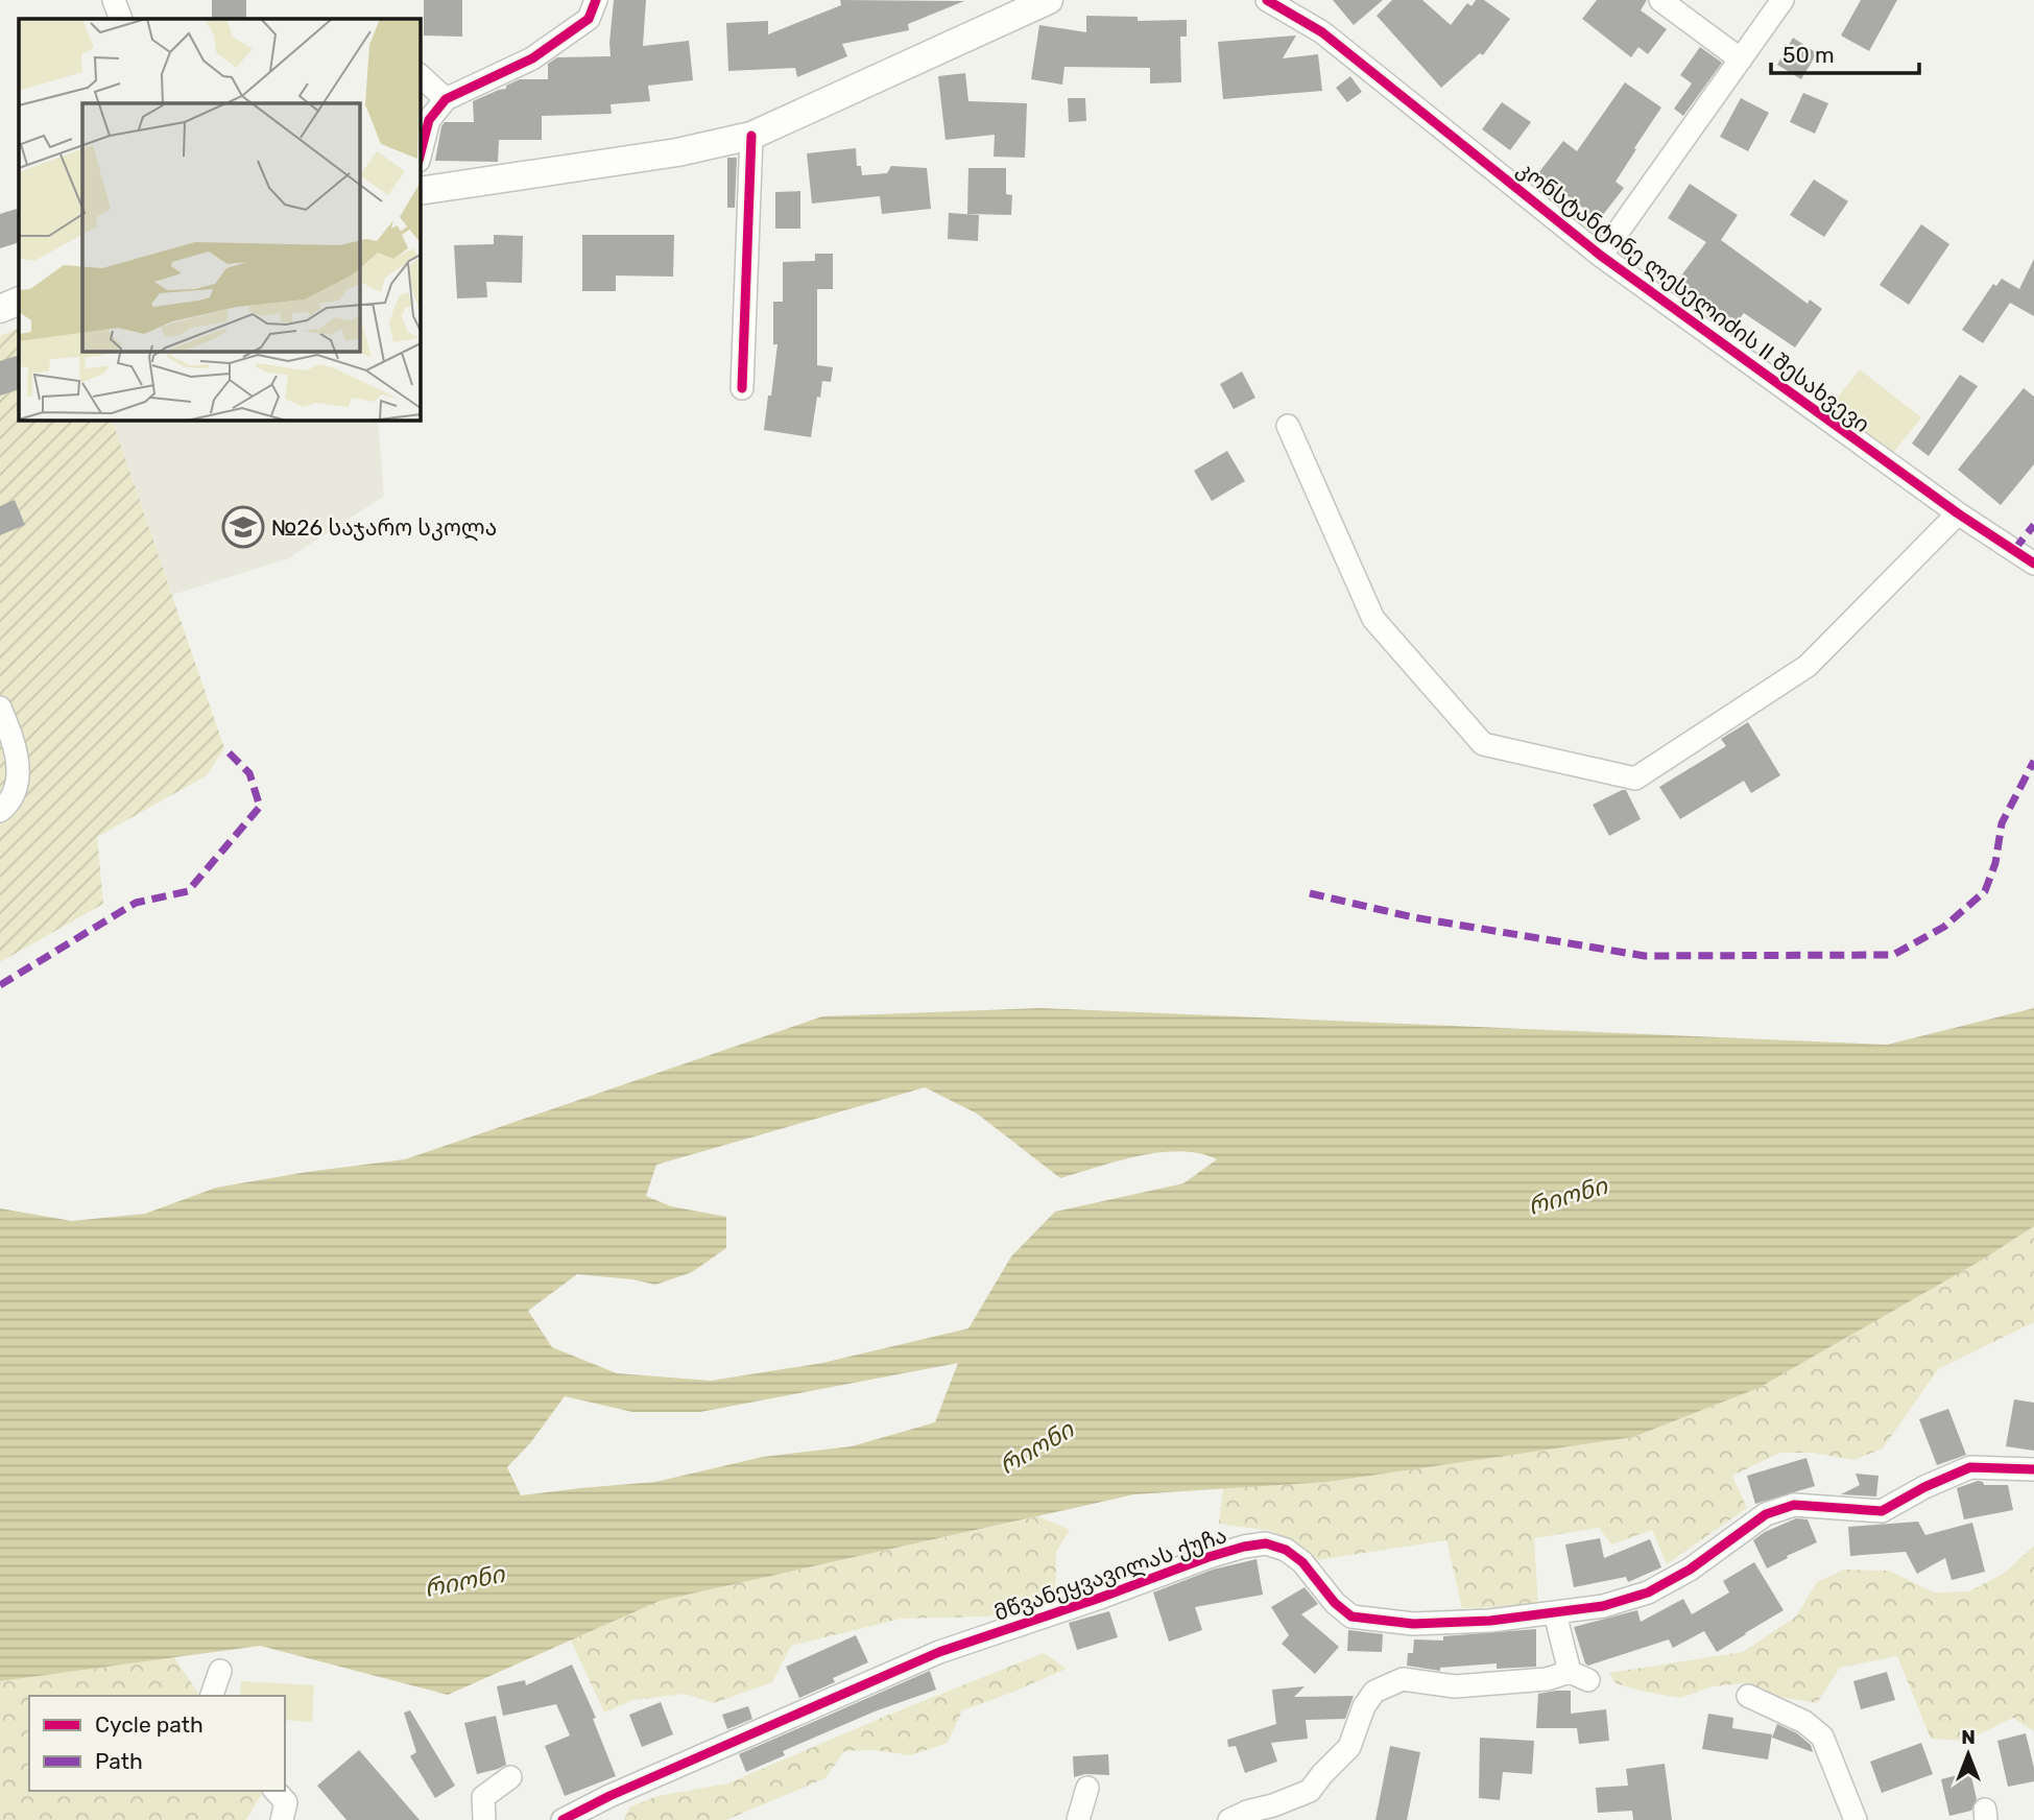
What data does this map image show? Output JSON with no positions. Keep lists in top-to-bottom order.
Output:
{
  "streets": {
    "street": ["კონსტანტინე ლესელიძის II შესახვევი", "მწვანეყვავილას ქუჩა"]
  },
  "water": ["რიონი"],
  "places": {
    "school or university": ["№26 საჯარო სკოლა"]
  },
  "legend": ["Cycle path", "Path"],
  "scale_bar": "50 m",
  "north": "top"
}
